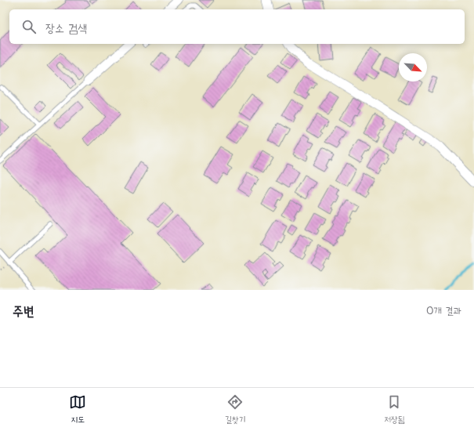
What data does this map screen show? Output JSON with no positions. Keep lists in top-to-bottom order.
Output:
{
  "north": "bottom right",
  "page": {
    "search": "장소 검색",
    "heading": ["주변", "0개 결과"],
    "nav": ["지도", "길찾기", "저장됨"]
  }
}
